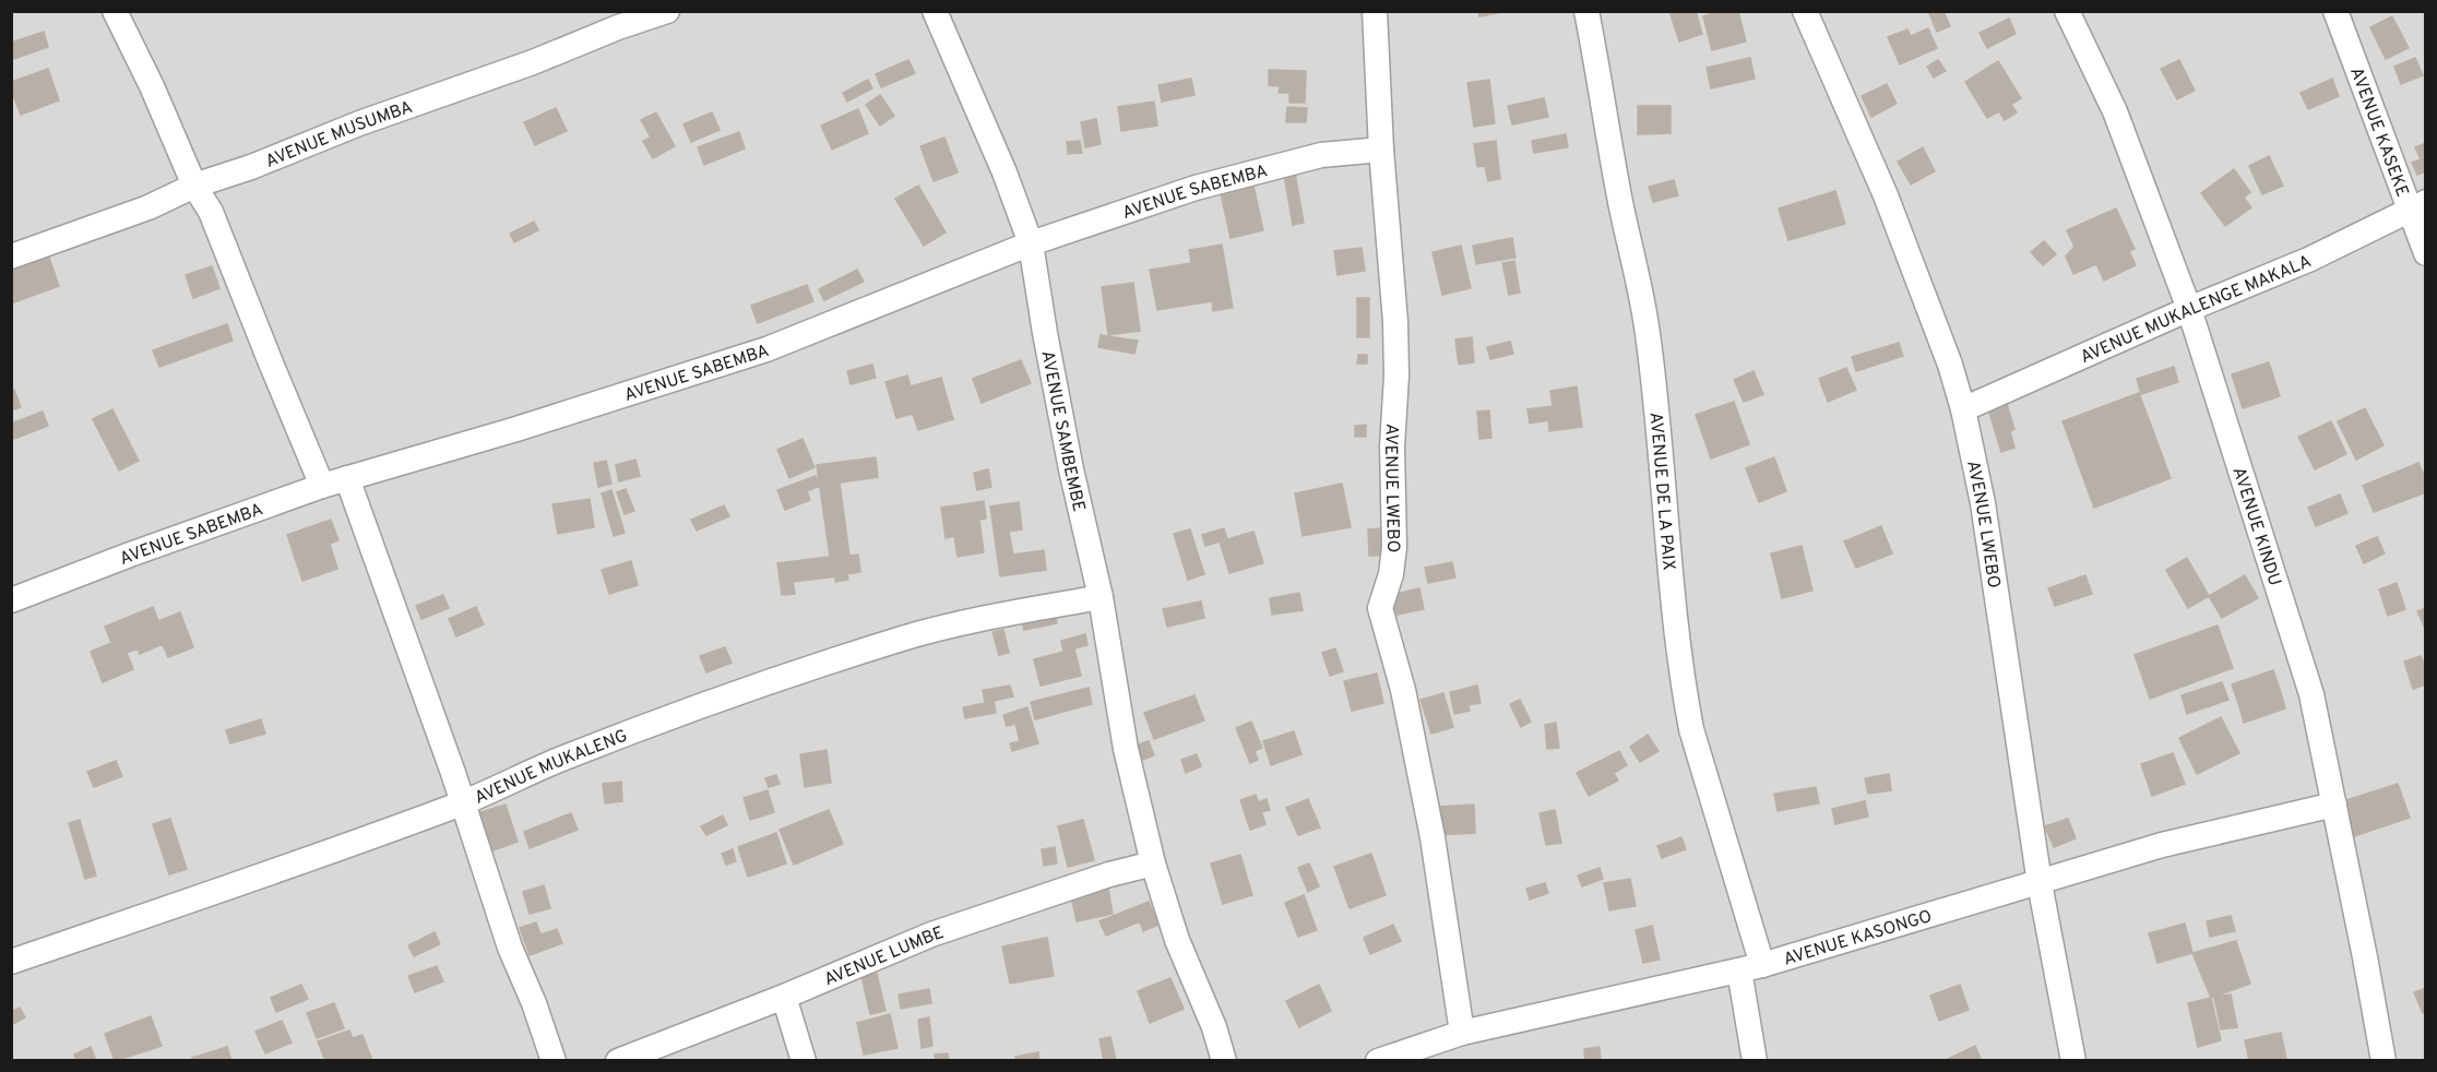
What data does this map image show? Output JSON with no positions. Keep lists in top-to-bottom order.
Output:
{
  "streets": {
    "street": [
      "AVENUE KASEKE",
      "AVENUE MUSUMBA",
      "AVENUE SABEMBA",
      "AVENUE MUKALENGE MAKALA",
      "AVENUE SAMBEMBE",
      "AVENUE LWEBO",
      "AVENUE DE LA PAIX",
      "AVENUE KINDU",
      "AVENUE MUKALENG",
      "AVENUE KASONGO",
      "AVENUE LUMBE"
    ]
  },
  "crossings": [
    ["AVENUE KASEKE", "AVENUE MUKALENGE MAKALA"],
    ["AVENUE SABEMBA", "AVENUE SAMBEMBE"],
    ["AVENUE SABEMBA", "AVENUE LWEBO"],
    ["AVENUE MUKALENGE MAKALA", "AVENUE LWEBO"],
    ["AVENUE MUKALENGE MAKALA", "AVENUE KINDU"],
    ["AVENUE SAMBEMBE", "AVENUE MUKALENG"],
    ["AVENUE SAMBEMBE", "AVENUE LUMBE"],
    ["AVENUE LWEBO", "AVENUE KASONGO"],
    ["AVENUE DE LA PAIX", "AVENUE KASONGO"],
    ["AVENUE KINDU", "AVENUE KASONGO"]
  ]
}
